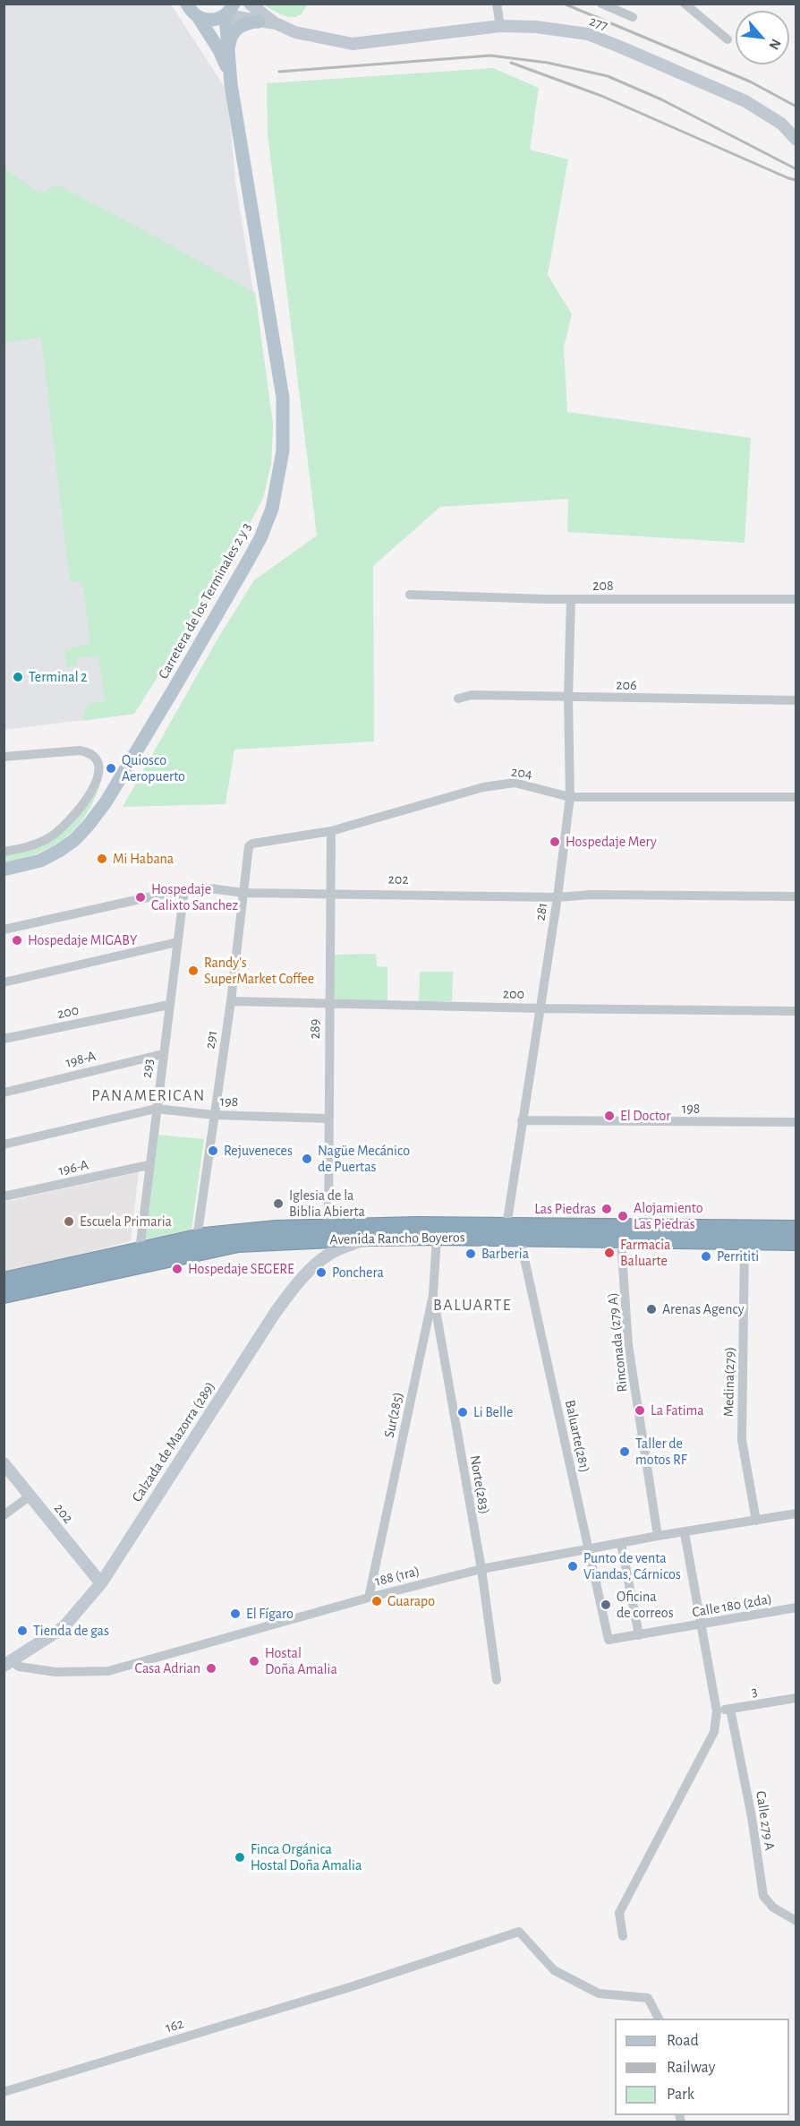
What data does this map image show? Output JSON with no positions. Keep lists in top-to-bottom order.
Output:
{
  "streets": {
    "highway": ["Avenida Rancho Boyeros"],
    "main road": ["Carretera de los Terminales 2 y 3"],
    "street": [
      "277",
      "208",
      "206",
      "204",
      "202",
      "281",
      "200",
      "289",
      "291",
      "198-A",
      "293",
      "198",
      "196-A",
      "Rinconada (279 A)",
      "Medina(279)",
      "Sur(285)",
      "Baluarte(281)",
      "Calzada de Mazorra (289)",
      "Norte(283)",
      "188 (1ra)",
      "Calle 180 (2da)",
      "3",
      "Calle 279 A",
      "162"
    ]
  },
  "crossings": [
    ["277", "Carretera de los Terminales 2 y 3"],
    ["208", "281"],
    ["206", "281"],
    ["204", "281"],
    ["204", "289"],
    ["204", "291"],
    ["202", "281"],
    ["202", "289"],
    ["202", "291"],
    ["202", "293"],
    ["202", "Calzada de Mazorra (289)"],
    ["281", "200"],
    ["281", "198"],
    ["281", "Avenida Rancho Boyeros"],
    ["200", "289"],
    ["200", "291"],
    ["200", "293"],
    ["289", "198"],
    ["289", "Avenida Rancho Boyeros"],
    ["291", "198"],
    ["291", "Avenida Rancho Boyeros"],
    ["198-A", "293"],
    ["293", "198"],
    ["293", "196-A"],
    ["293", "Avenida Rancho Boyeros"],
    ["Avenida Rancho Boyeros", "Rinconada (279 A)"],
    ["Avenida Rancho Boyeros", "Medina(279)"],
    ["Avenida Rancho Boyeros", "Sur(285)"],
    ["Avenida Rancho Boyeros", "Baluarte(281)"],
    ["Avenida Rancho Boyeros", "Calzada de Mazorra (289)"],
    ["Rinconada (279 A)", "188 (1ra)"],
    ["Medina(279)", "188 (1ra)"],
    ["Sur(285)", "Norte(283)"],
    ["Sur(285)", "188 (1ra)"],
    ["Baluarte(281)", "188 (1ra)"],
    ["Baluarte(281)", "Calle 180 (2da)"],
    ["Calzada de Mazorra (289)", "188 (1ra)"],
    ["Norte(283)", "188 (1ra)"],
    ["3", "Calle 279 A"]
  ],
  "districts": ["PANAMERICAN", "BALUARTE"],
  "places": [
    "Terminal 2",
    "Quiosco Aeropuerto",
    "Hospedaje Mery",
    "Mi Habana",
    "Hospedaje Calixto Sanchez",
    "Hospedaje MIGABY",
    "Randy's SuperMarket Coffee",
    "El Doctor",
    "Rejuveneces",
    "Nagüe Mecánico de Puertas",
    "Iglesia de la Biblia Abierta",
    "Las Piedras",
    "Alojamiento Las Piedras",
    "Escuela Primaria",
    "Farmacia Baluarte",
    "Barberia",
    "Perrititi",
    "Hospedaje SEGERE",
    "Ponchera",
    "Arenas Agency",
    "La Fatima",
    "Li Belle",
    "Taller de motos RF",
    "Punto de venta Viandas, Cárnicos",
    "Guarapo",
    "Oficina de correos",
    "El Fígaro",
    "Tienda de gas",
    "Hostal Doña Amalia",
    "Casa Adrian",
    "Finca Orgánica Hostal Doña Amalia"
  ],
  "legend": ["Road", "Railway", "Park"],
  "north": "bottom right"
}
